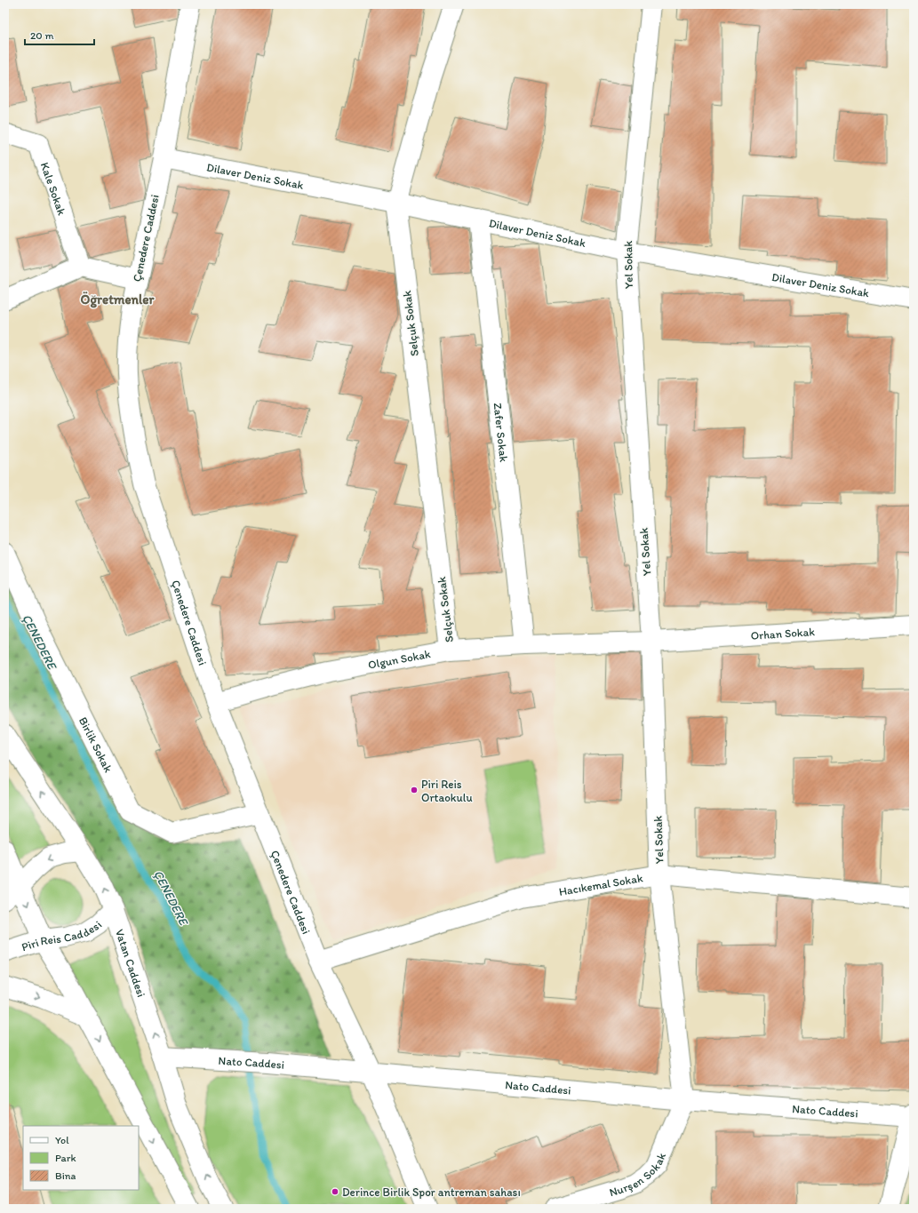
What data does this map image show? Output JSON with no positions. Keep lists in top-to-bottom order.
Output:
{
  "streets": {
    "street": [
      "Dilaver Deniz Sokak",
      "Kale Sokak",
      "Çenedere Caddesi",
      "Yel Sokak",
      "Selçuk Sokak",
      "Zafer Sokak",
      "Orhan Sokak",
      "Olgun Sokak",
      "Birlik Sokak",
      "Hacıkemal Sokak",
      "Piri Reis Caddesi",
      "Vatan Caddesi",
      "Nato Caddesi",
      "Nurşen Sokak"
    ]
  },
  "crossings": [
    ["Dilaver Deniz Sokak", "Çenedere Caddesi"],
    ["Dilaver Deniz Sokak", "Yel Sokak"],
    ["Dilaver Deniz Sokak", "Selçuk Sokak"],
    ["Dilaver Deniz Sokak", "Zafer Sokak"],
    ["Çenedere Caddesi", "Olgun Sokak"],
    ["Çenedere Caddesi", "Birlik Sokak"],
    ["Çenedere Caddesi", "Hacıkemal Sokak"],
    ["Çenedere Caddesi", "Nato Caddesi"],
    ["Yel Sokak", "Orhan Sokak"],
    ["Yel Sokak", "Olgun Sokak"],
    ["Yel Sokak", "Hacıkemal Sokak"],
    ["Yel Sokak", "Nato Caddesi"],
    ["Yel Sokak", "Nurşen Sokak"],
    ["Selçuk Sokak", "Olgun Sokak"],
    ["Zafer Sokak", "Olgun Sokak"],
    ["Orhan Sokak", "Olgun Sokak"],
    ["Piri Reis Caddesi", "Vatan Caddesi"],
    ["Vatan Caddesi", "Nato Caddesi"],
    ["Nato Caddesi", "Nurşen Sokak"]
  ],
  "districts": ["Öğretmenler"],
  "water": ["ÇENEDERE"],
  "places": ["Piri Reis Ortaokulu", "Derince Birlik Spor antreman sahası"],
  "legend": ["Yol", "Park", "Bina"],
  "scale_bar": "20 m"
}
